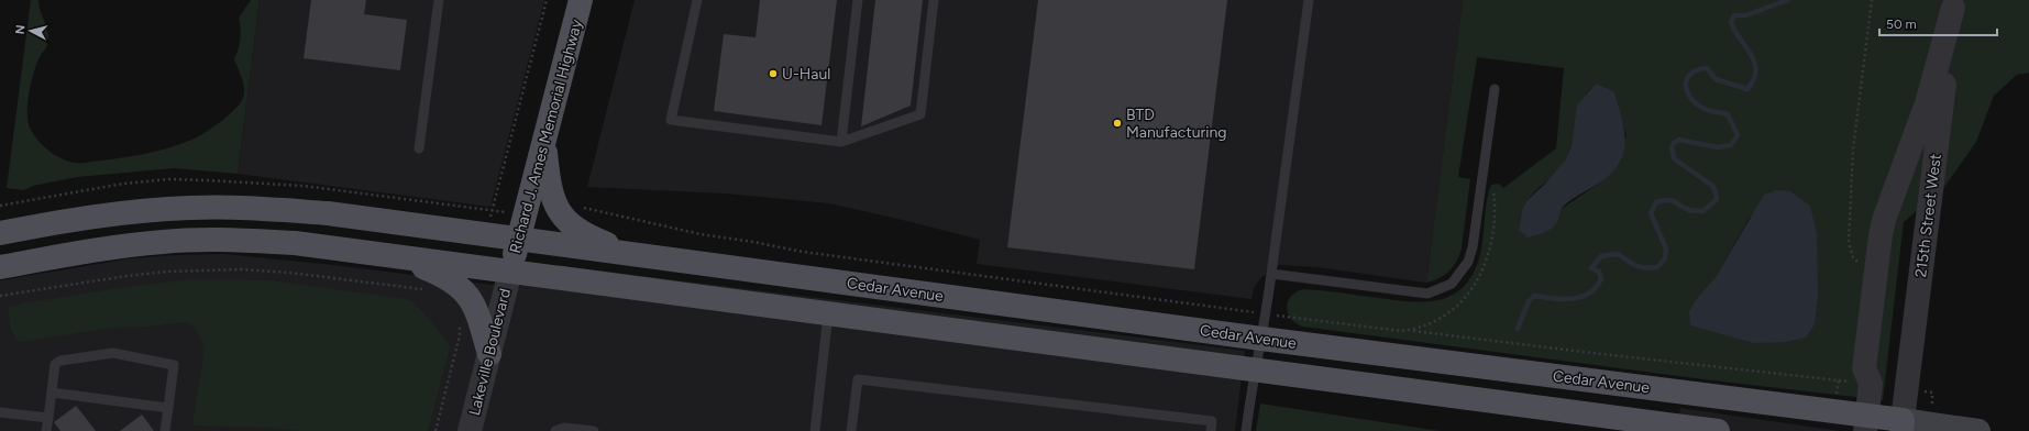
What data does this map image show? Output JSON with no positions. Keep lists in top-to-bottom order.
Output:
{
  "streets": {
    "main road": ["Richard J. Ames Memorial Highway", "Cedar Avenue"],
    "street": ["215th Street West", "Lakeville Boulevard"]
  },
  "crossings": [
    ["Richard J. Ames Memorial Highway", "Cedar Avenue"],
    ["Richard J. Ames Memorial Highway", "Lakeville Boulevard"],
    ["215th Street West", "Cedar Avenue"],
    ["Cedar Avenue", "Lakeville Boulevard"]
  ],
  "places": ["U-Haul", "BTD Manufacturing"],
  "scale_bar": "50 m",
  "north": "left"
}
